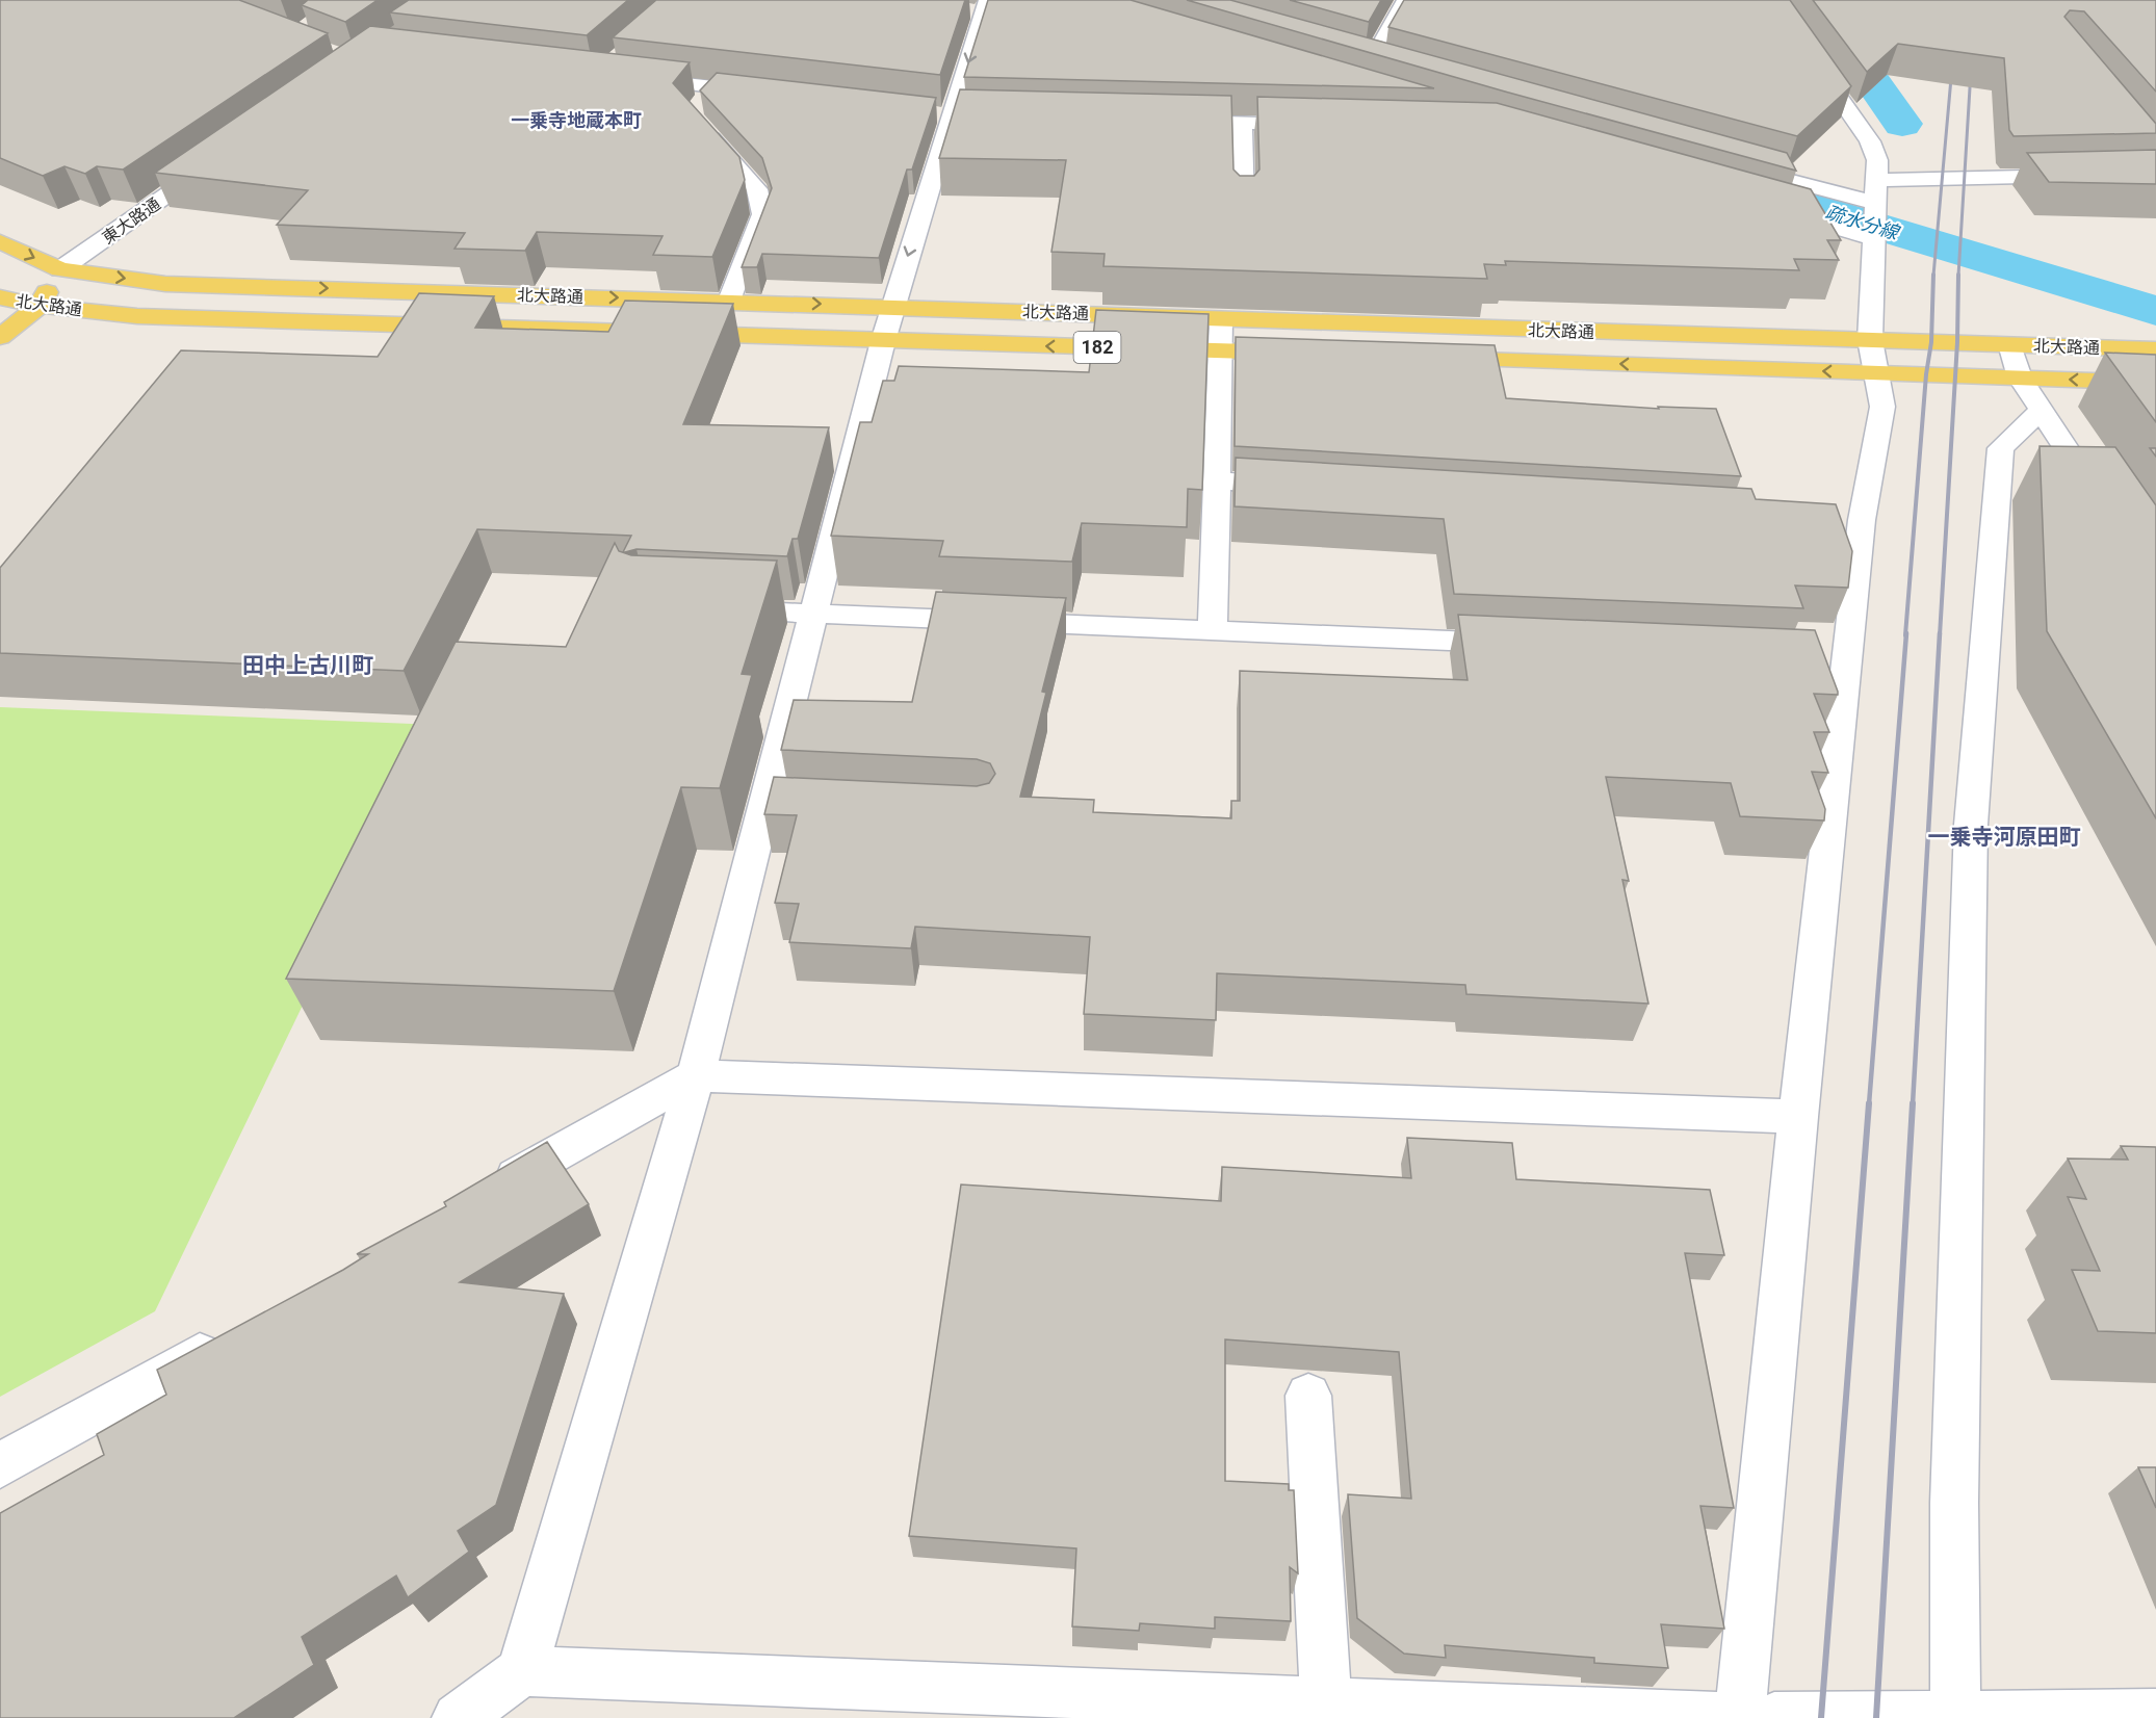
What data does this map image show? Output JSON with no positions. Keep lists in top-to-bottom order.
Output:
{
  "streets": {
    "main road": ["東大路通", "北大路通", "182"]
  },
  "crossings": [
    ["東大路通", "北大路通"]
  ],
  "districts": ["一乗寺地蔵本町", "田中上古川町", "一乗寺河原田町"],
  "water": ["疏水分線"]
}
